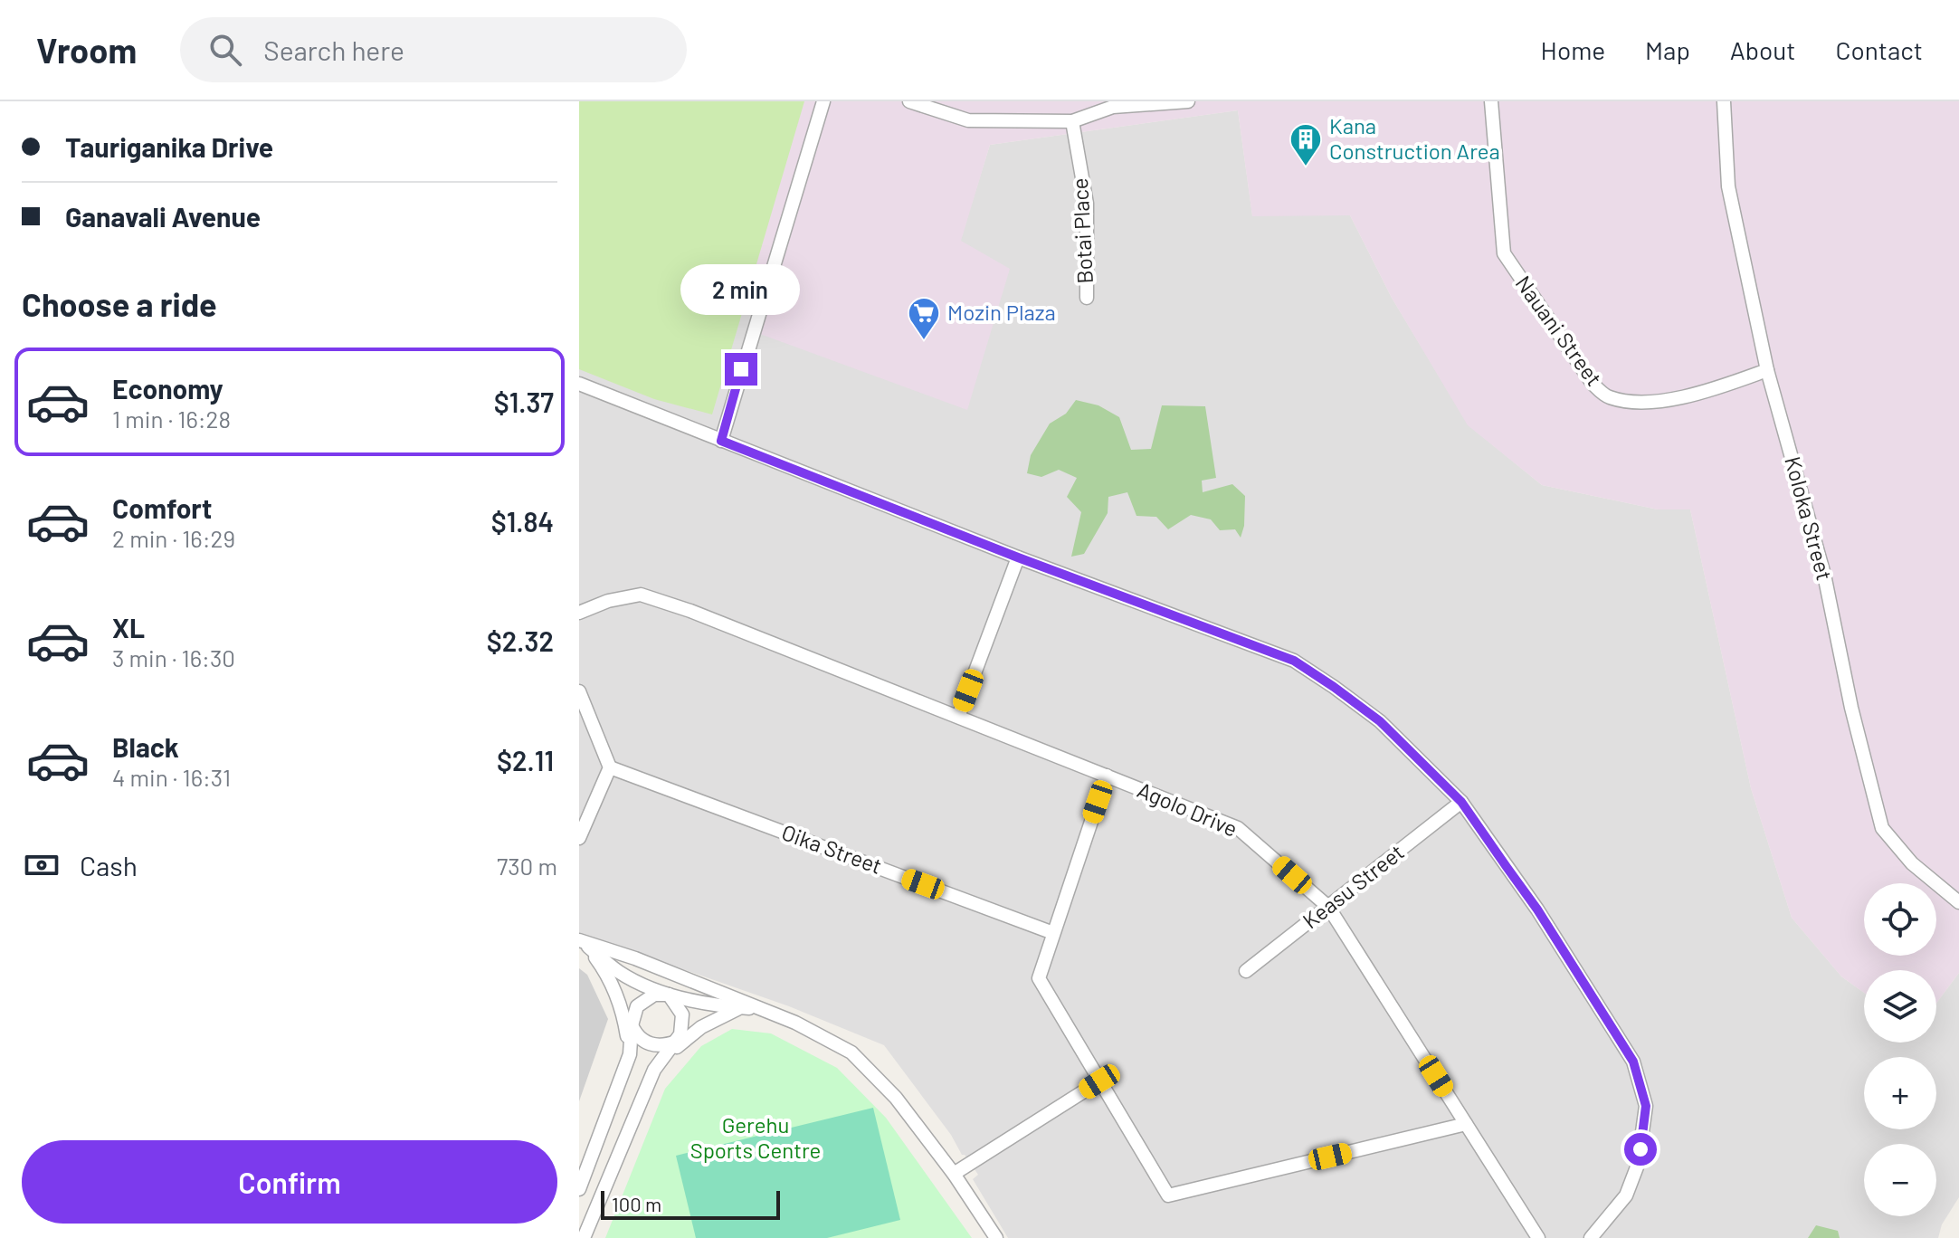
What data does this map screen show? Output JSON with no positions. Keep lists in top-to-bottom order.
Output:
{
  "streets": {
    "street": [
      "Botai Place",
      "Nauani Street",
      "Koloka Street",
      "Agolo Drive",
      "Oika Street",
      "Keasu Street"
    ]
  },
  "crossings": [
    ["Nauani Street", "Koloka Street"],
    ["Agolo Drive", "Keasu Street"]
  ],
  "parks": ["Gerehu Sports Centre"],
  "places": {
    "building": ["Kana Construction Area"],
    "supermarket": ["Mozin Plaza"]
  },
  "scale_bar": "100 m",
  "page": {
    "header": "Vroom",
    "search": "Search here",
    "nav": [
      "Home",
      "Map",
      "About",
      "Contact"
    ],
    "banner": ["Tauriganika Drive", "Ganavali Avenue"],
    "heading": "Choose a ride",
    "bubble": "2 min",
    "list": [
      {
        "name": "Economy",
        "note": "1 min · 16:28",
        "value": "$1.37"
      },
      {
        "name": "Comfort",
        "note": "2 min · 16:29",
        "value": "$1.84"
      },
      {
        "name": "XL",
        "note": "3 min · 16:30",
        "value": "$2.32"
      },
      {
        "name": "Black",
        "note": "4 min · 16:31",
        "value": "$2.11"
      }
    ],
    "pay": ["Cash", "730 m"],
    "map_buttons": ["+", "−"],
    "buttons": "Confirm",
    "scale": "100 m"
  }
}
